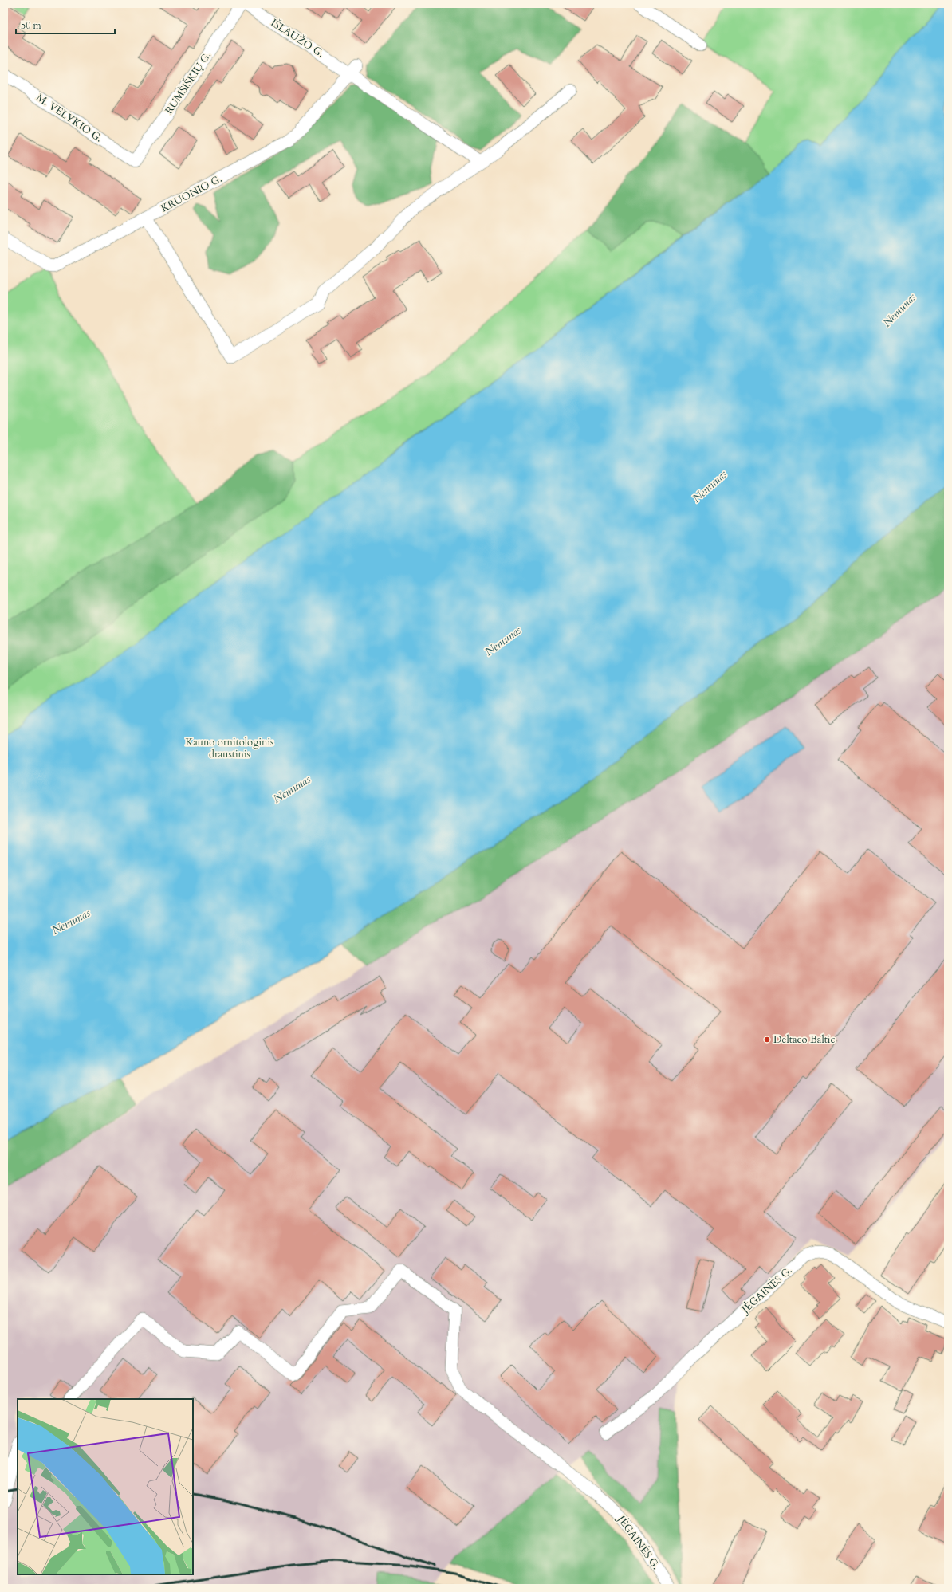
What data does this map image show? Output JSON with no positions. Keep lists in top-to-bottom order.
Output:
{
  "streets": {
    "street": [
      "IŠLAUŽO G.",
      "RUMŠIŠKIŲ G.",
      "M. VELYKIO G.",
      "KRUONIO G.",
      "JĖGAINĖS G."
    ]
  },
  "crossings": [
    ["IŠLAUŽO G.", "KRUONIO G."],
    ["RUMŠIŠKIŲ G.", "M. VELYKIO G."]
  ],
  "water": ["Nemunas"],
  "parks": ["Kauno ornitologinis draustinis"],
  "places": ["Deltaco Baltic"],
  "scale_bar": "50 m"
}
